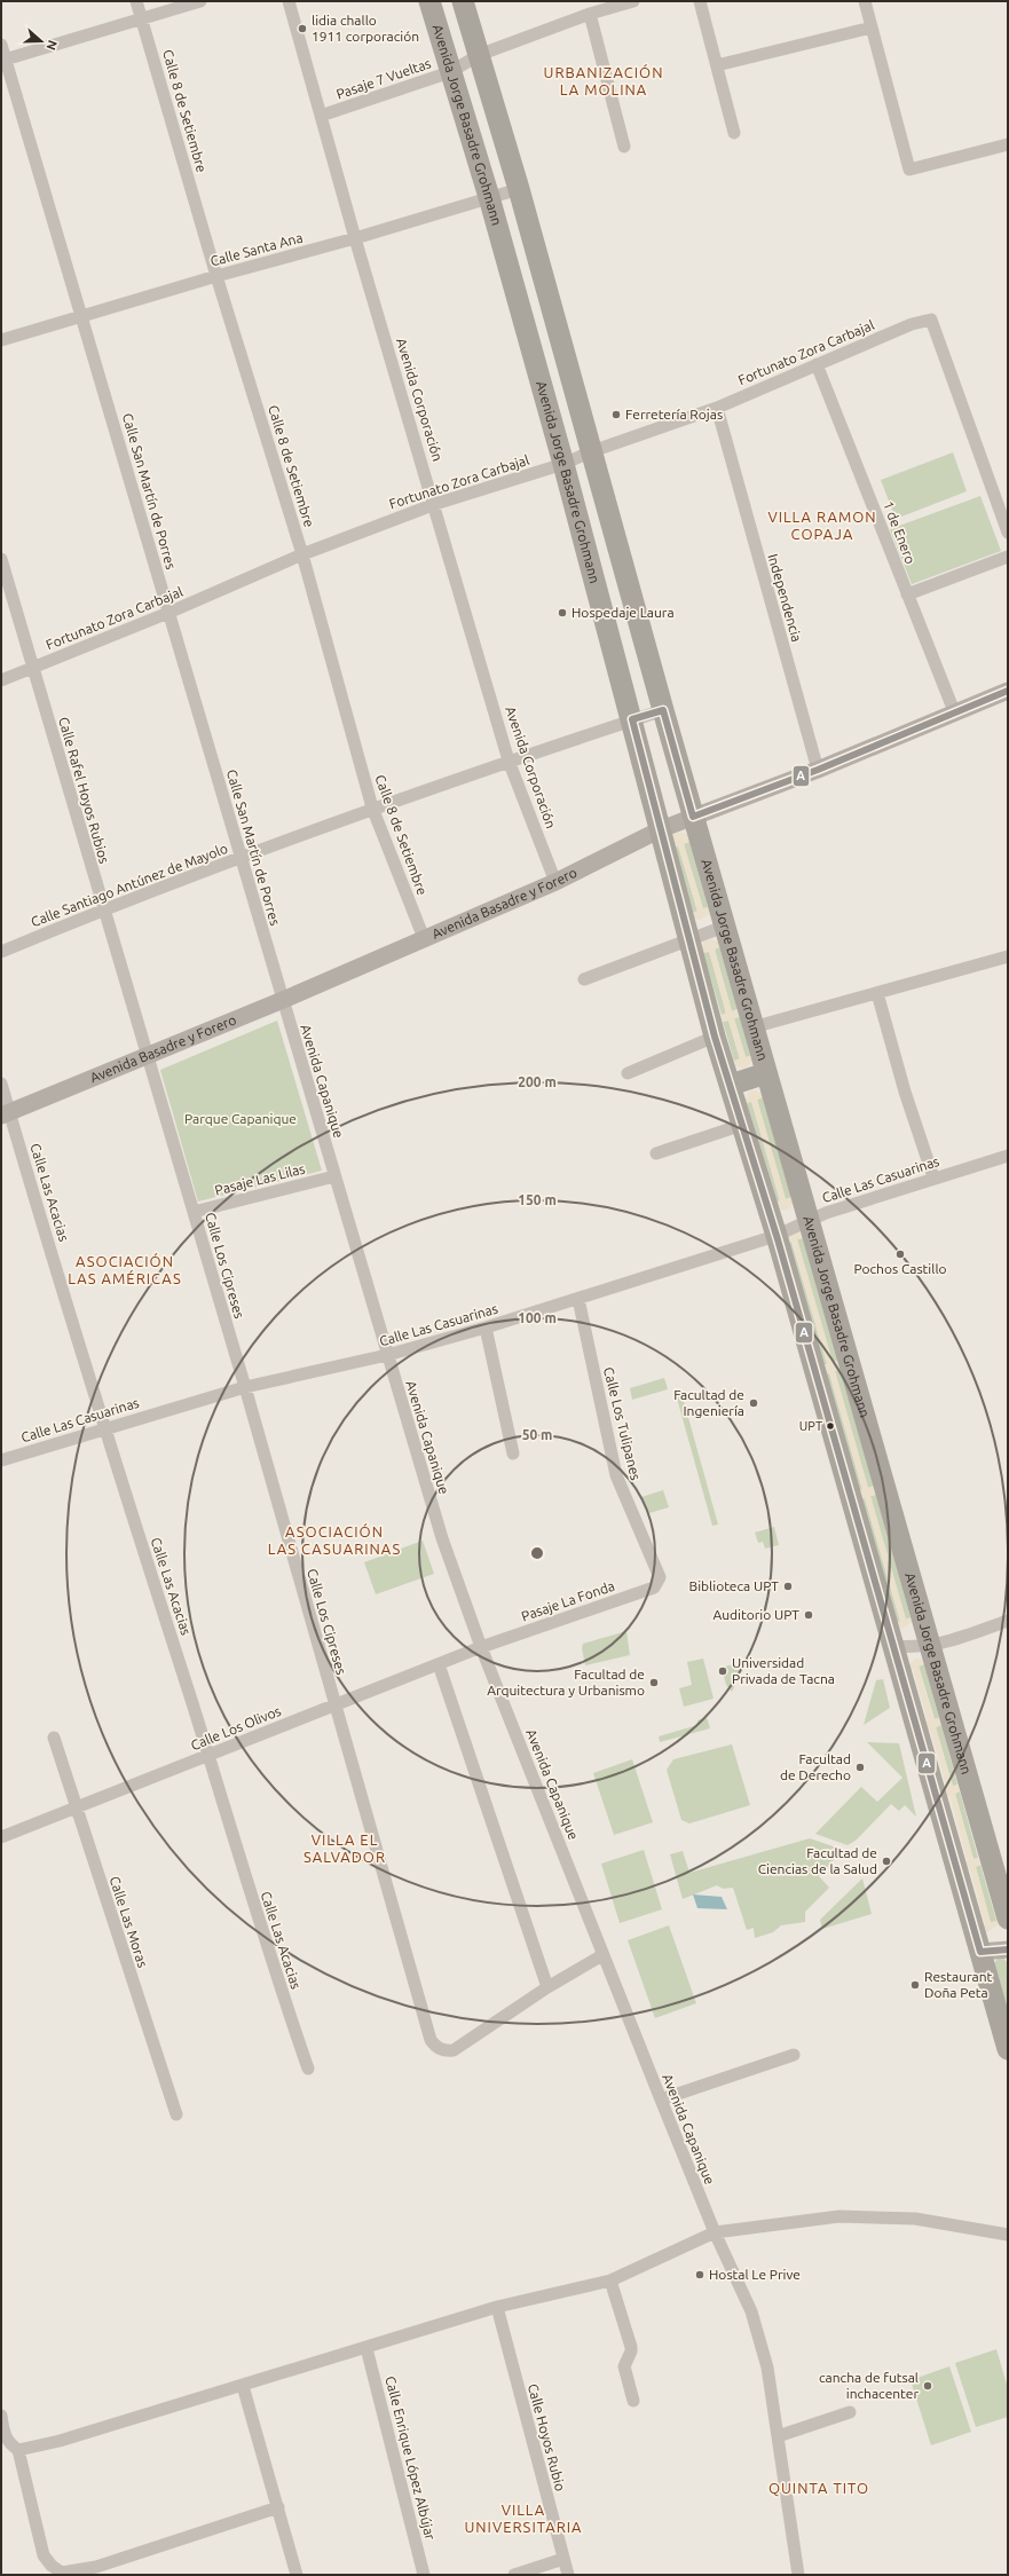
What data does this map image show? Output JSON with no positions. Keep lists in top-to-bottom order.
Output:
{
  "streets": {
    "highway": ["Avenida Jorge Basadre Grohmann"],
    "street": [
      "Pasaje 7 Vueltas",
      "Calle 8 de Setiembre",
      "Calle Santa Ana",
      "Fortunato Zora Carbajal",
      "Avenida Corporación",
      "Calle San Martín de Porres",
      "1 de Enero",
      "Independencia",
      "Calle Rafel Hoyos Rubios",
      "Calle Santiago Antúnez de Mayolo",
      "Avenida Basadre y Forero",
      "Avenida Capanique",
      "Pasaje Las Lilas",
      "Calle Las Casuarinas",
      "Calle Las Acacias",
      "Calle Los Cipreses",
      "Calle Los Tulipanes",
      "Pasaje La Fonda",
      "Calle Los Olivos",
      "Calle Las Moras",
      "Calle Hoyos Rubio",
      "Calle Enrique López Albújar"
    ]
  },
  "crossings": [
    ["Pasaje 7 Vueltas", "Avenida Jorge Basadre Grohmann"],
    ["Pasaje 7 Vueltas", "Avenida Corporación"],
    ["Calle 8 de Setiembre", "Calle Santa Ana"],
    ["Calle 8 de Setiembre", "Fortunato Zora Carbajal"],
    ["Calle 8 de Setiembre", "Calle Santiago Antúnez de Mayolo"],
    ["Calle 8 de Setiembre", "Avenida Basadre y Forero"],
    ["Avenida Jorge Basadre Grohmann", "Calle Santa Ana"],
    ["Avenida Jorge Basadre Grohmann", "Fortunato Zora Carbajal"],
    ["Avenida Jorge Basadre Grohmann", "Calle Santiago Antúnez de Mayolo"],
    ["Avenida Jorge Basadre Grohmann", "Avenida Basadre y Forero"],
    ["Avenida Jorge Basadre Grohmann", "Calle Las Casuarinas"],
    ["Calle Santa Ana", "Avenida Corporación"],
    ["Calle Santa Ana", "Calle San Martín de Porres"],
    ["Fortunato Zora Carbajal", "Avenida Corporación"],
    ["Fortunato Zora Carbajal", "Calle San Martín de Porres"],
    ["Fortunato Zora Carbajal", "1 de Enero"],
    ["Fortunato Zora Carbajal", "Independencia"],
    ["Fortunato Zora Carbajal", "Calle Rafel Hoyos Rubios"],
    ["Avenida Corporación", "Calle Santiago Antúnez de Mayolo"],
    ["Avenida Corporación", "Avenida Basadre y Forero"],
    ["Calle San Martín de Porres", "Calle Santiago Antúnez de Mayolo"],
    ["Calle San Martín de Porres", "Avenida Basadre y Forero"],
    ["Calle San Martín de Porres", "Avenida Capanique"],
    ["1 de Enero", "Avenida Basadre y Forero"],
    ["Independencia", "Avenida Basadre y Forero"],
    ["Calle Rafel Hoyos Rubios", "Calle Santiago Antúnez de Mayolo"],
    ["Calle Rafel Hoyos Rubios", "Avenida Basadre y Forero"],
    ["Calle Rafel Hoyos Rubios", "Calle Los Cipreses"],
    ["Avenida Basadre y Forero", "Avenida Capanique"],
    ["Avenida Basadre y Forero", "Calle Las Acacias"],
    ["Avenida Basadre y Forero", "Calle Los Cipreses"],
    ["Avenida Capanique", "Pasaje Las Lilas"],
    ["Avenida Capanique", "Calle Las Casuarinas"],
    ["Avenida Capanique", "Pasaje La Fonda"],
    ["Avenida Capanique", "Calle Los Olivos"],
    ["Pasaje Las Lilas", "Calle Los Cipreses"],
    ["Calle Las Casuarinas", "Calle Las Acacias"],
    ["Calle Las Casuarinas", "Calle Los Cipreses"],
    ["Calle Las Casuarinas", "Calle Los Tulipanes"],
    ["Calle Las Acacias", "Calle Los Olivos"],
    ["Calle Los Cipreses", "Calle Los Olivos"],
    ["Calle Los Tulipanes", "Pasaje La Fonda"],
    ["Pasaje La Fonda", "Calle Los Olivos"],
    ["Calle Los Olivos", "Calle Las Moras"]
  ],
  "districts": [
    "URBANIZACIÓN LA MOLINA",
    "VILLA RAMON COPAJA",
    "ASOCIACIÓN LAS AMÉRICAS",
    "ASOCIACIÓN LAS CASUARINAS",
    "VILLA EL SALVADOR",
    "QUINTA TITO",
    "VILLA UNIVERSITARIA"
  ],
  "parks": ["Parque Capanique"],
  "places": [
    "lidia challo 1911 corporación",
    "Ferretería Rojas",
    "Hospedaje Laura",
    "Pochos Castillo",
    "Facultad de Ingeniería",
    "UPT",
    "Biblioteca UPT",
    "Auditorio UPT",
    "Universidad Privada de Tacna",
    "Facultad de Arquitectura y Urbanismo",
    "Facultad de Derecho",
    "Facultad de Ciencias de la Salud",
    "Restaurant Doña Peta",
    "Hostal Le Prive",
    "cancha de futsal inchacenter"
  ],
  "lines": ["transit line A"],
  "north": "right",
  "rings": [
    "200 m",
    "150 m",
    "100 m",
    "50 m"
  ]
}
